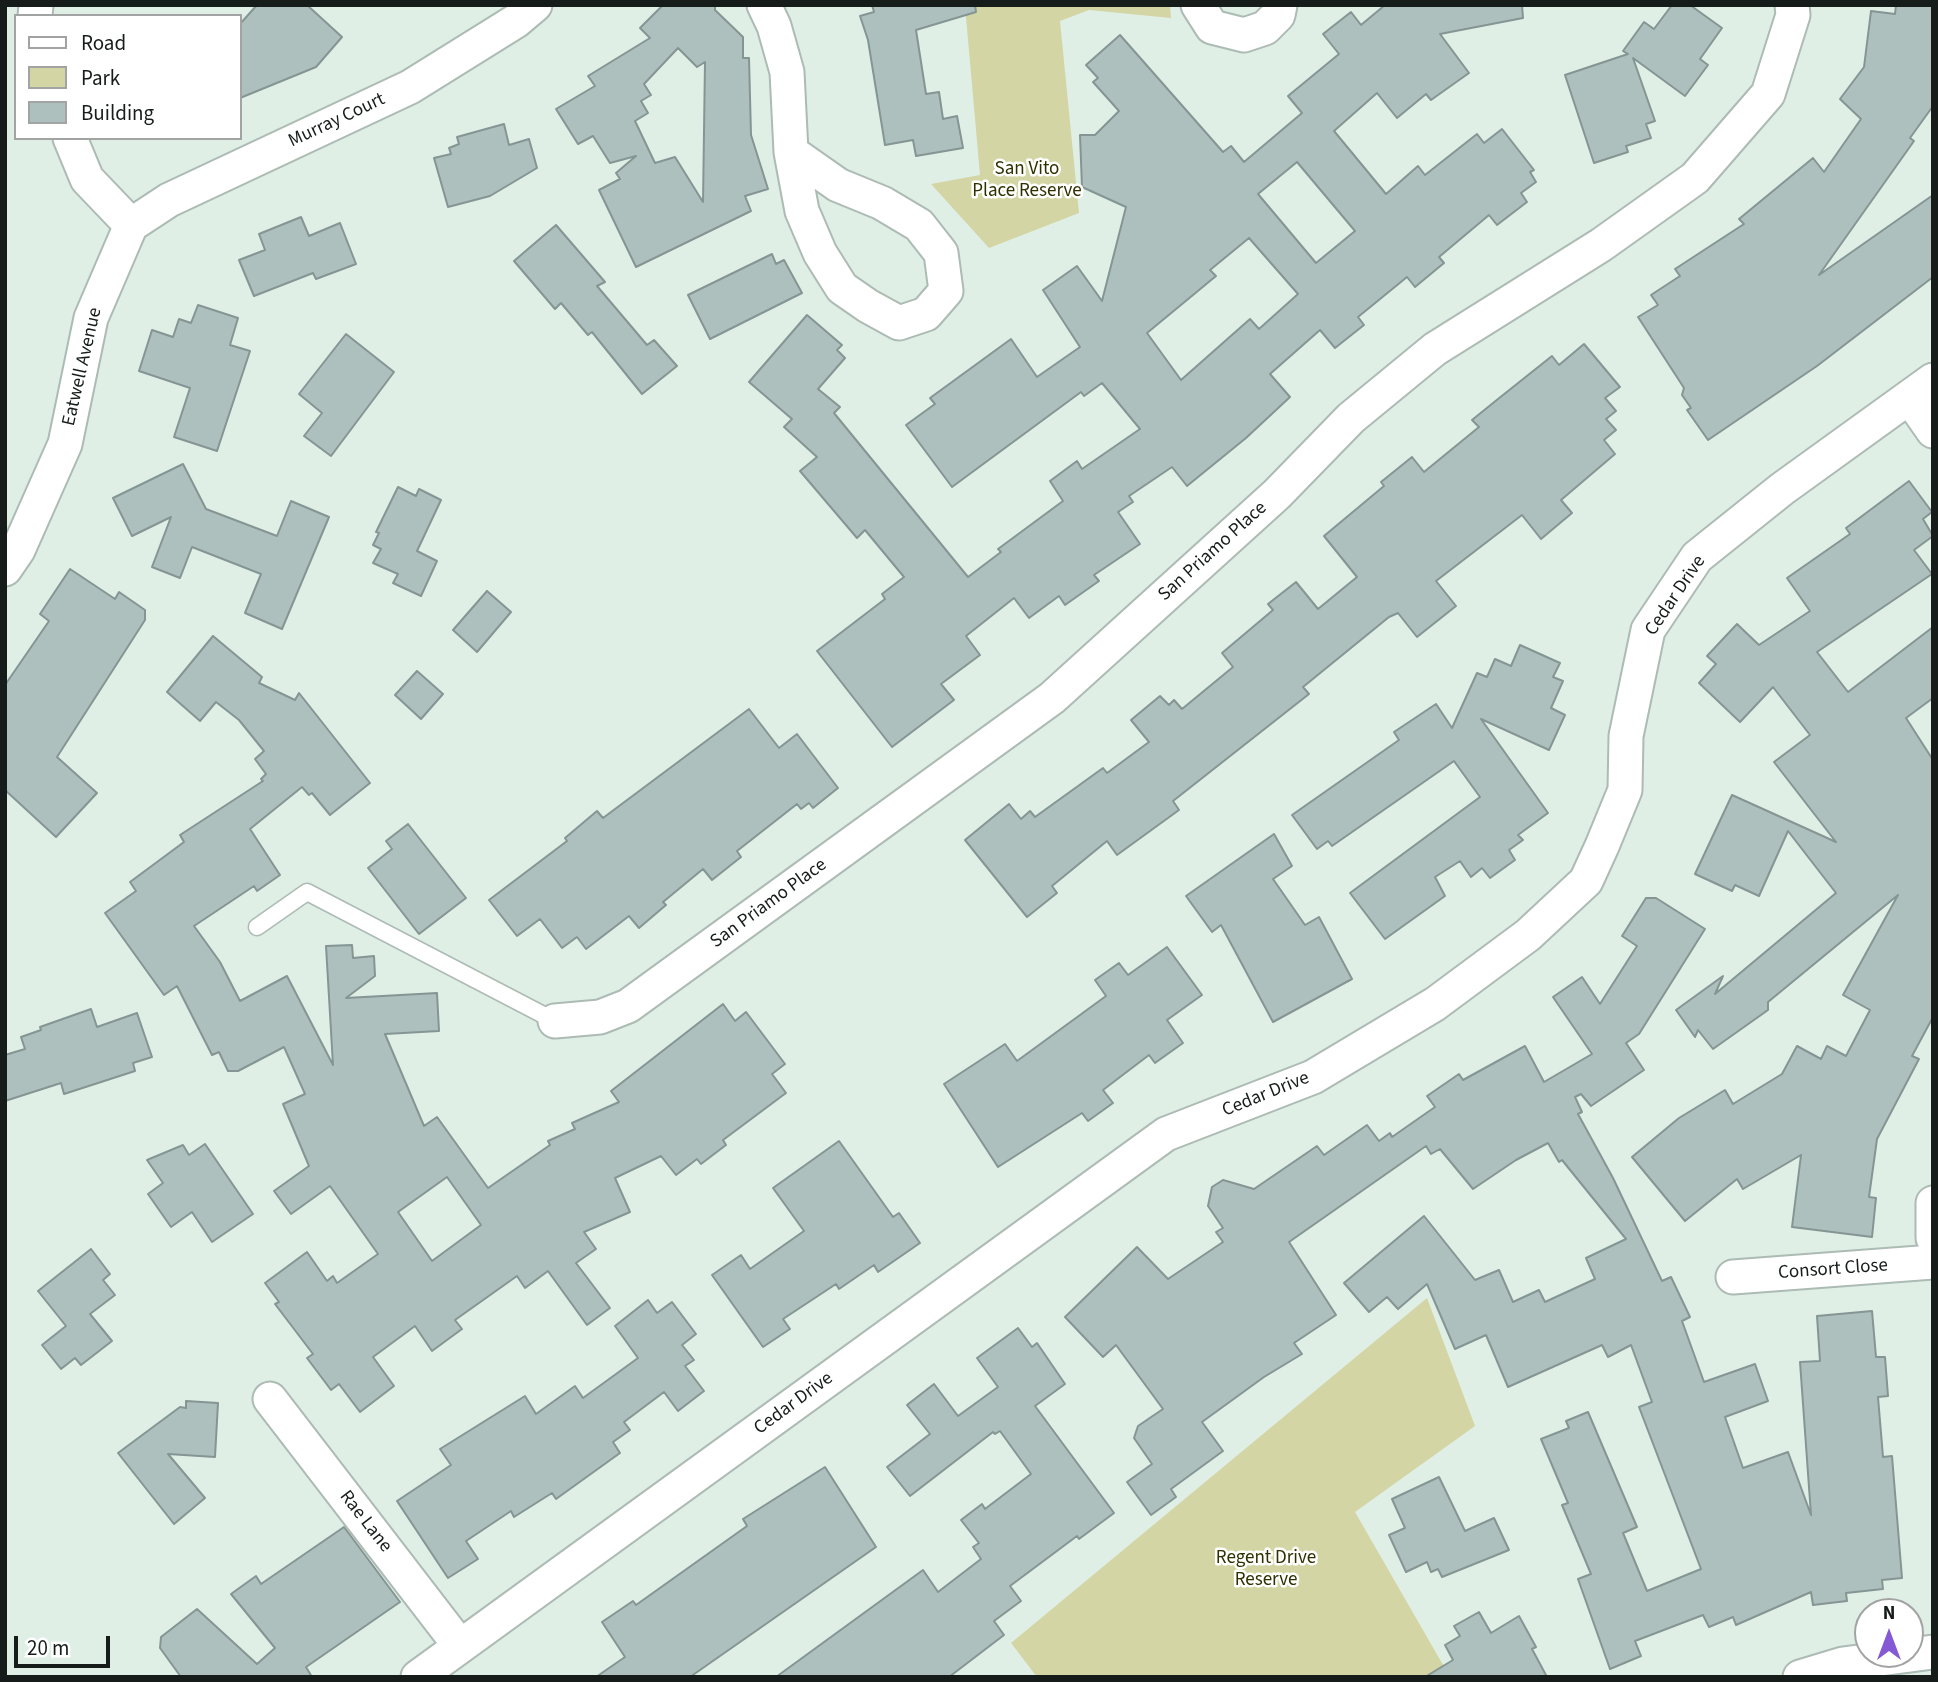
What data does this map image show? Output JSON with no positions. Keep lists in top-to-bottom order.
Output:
{
  "streets": {
    "street": [
      "Murray Court",
      "Eatwell Avenue",
      "San Priamo Place",
      "Cedar Drive",
      "Consort Close",
      "Rae Lane"
    ]
  },
  "crossings": [
    ["Murray Court", "Eatwell Avenue"],
    ["Cedar Drive", "Rae Lane"]
  ],
  "parks": ["San Vito Place Reserve", "Regent Drive Reserve"],
  "legend": ["Road", "Park", "Building"],
  "scale_bar": "20 m",
  "north": "top"
}
